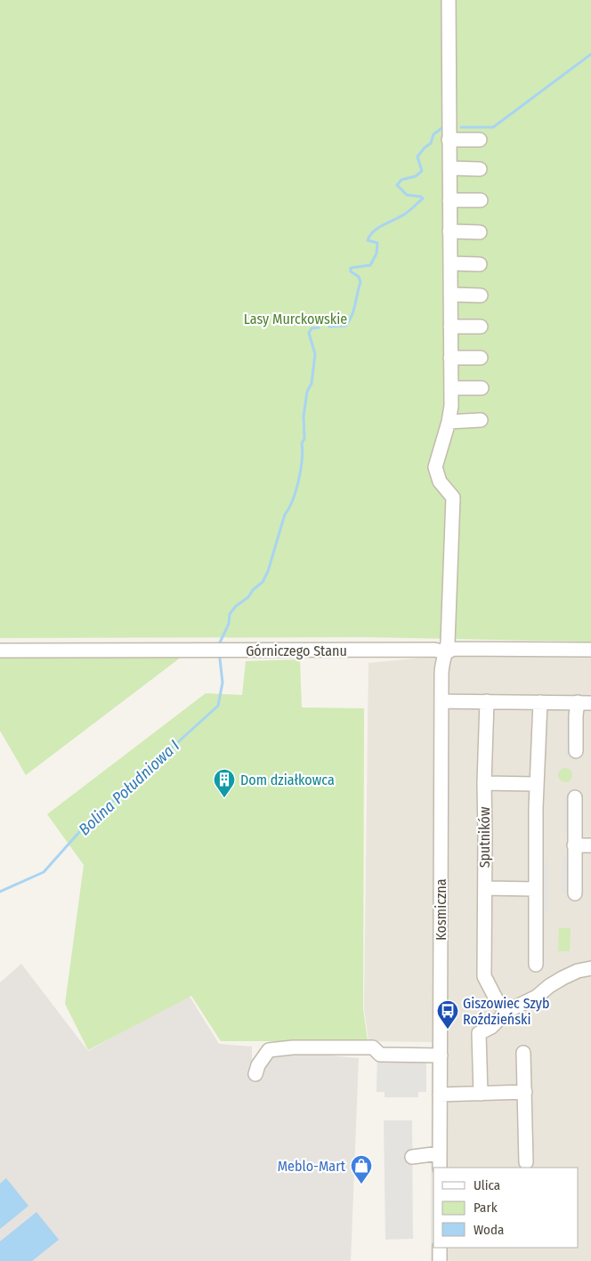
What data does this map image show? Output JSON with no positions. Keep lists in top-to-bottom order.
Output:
{
  "streets": {
    "street": ["Górniczego Stanu", "Sputników", "Kosmiczna"]
  },
  "crossings": [
    ["Górniczego Stanu", "Kosmiczna"]
  ],
  "water": ["Bolina Południowa I"],
  "parks": ["Lasy Murckowskie"],
  "places": {
    "building": ["Dom działkowca"],
    "bus stop": ["Giszowiec Szyb Roździeński"],
    "shop": ["Meblo-Mart"]
  },
  "legend": ["Ulica", "Park", "Woda"]
}
